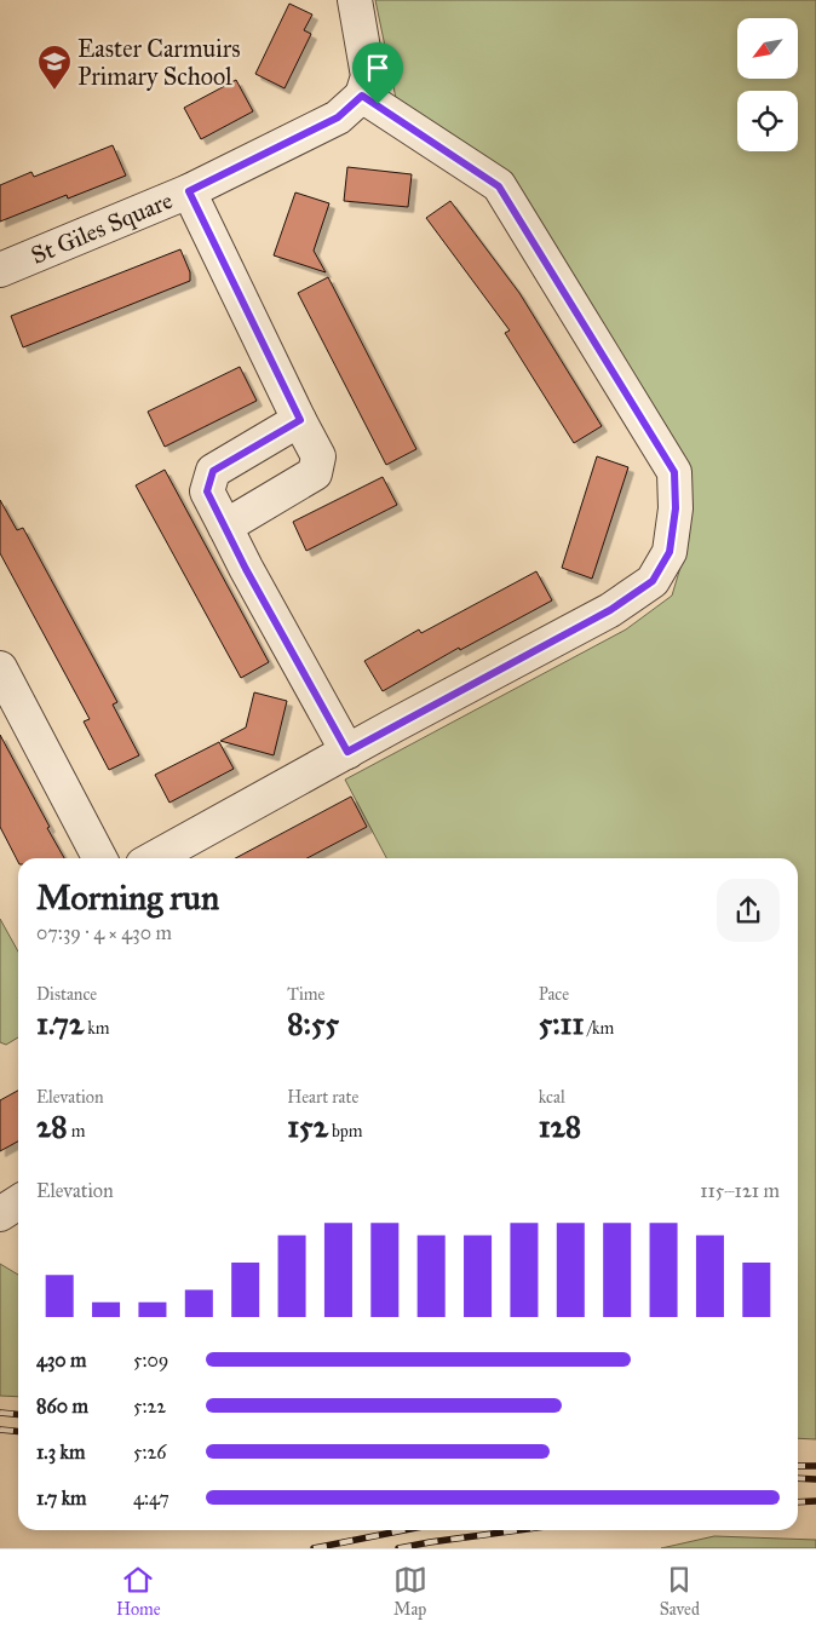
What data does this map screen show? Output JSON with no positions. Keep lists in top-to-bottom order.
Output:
{
  "streets": {
    "street": ["St Giles Square"]
  },
  "places": {
    "school or university": ["Easter Carmuirs Primary School"]
  },
  "north": "bottom left",
  "page": {
    "heading": ["Morning run", "07:39 · 4 × 430 m"],
    "stats": [
      ["Distance", "1.72 km"],
      ["Time", "8:55"],
      ["Pace", "5:11 /km"],
      ["Elevation", "28 m"],
      ["Heart rate", "152 bpm"],
      ["kcal", "128"]
    ],
    "chart": ["Elevation", "115–121 m"],
    "list": [
      {
        "name": "430 m",
        "note": "5:09"
      },
      {
        "name": "860 m",
        "note": "5:22"
      },
      {
        "name": "1.3 km",
        "note": "5:26"
      },
      {
        "name": "1.7 km",
        "note": "4:47"
      }
    ],
    "tabs": ["Home", "Map", "Saved"]
  }
}
